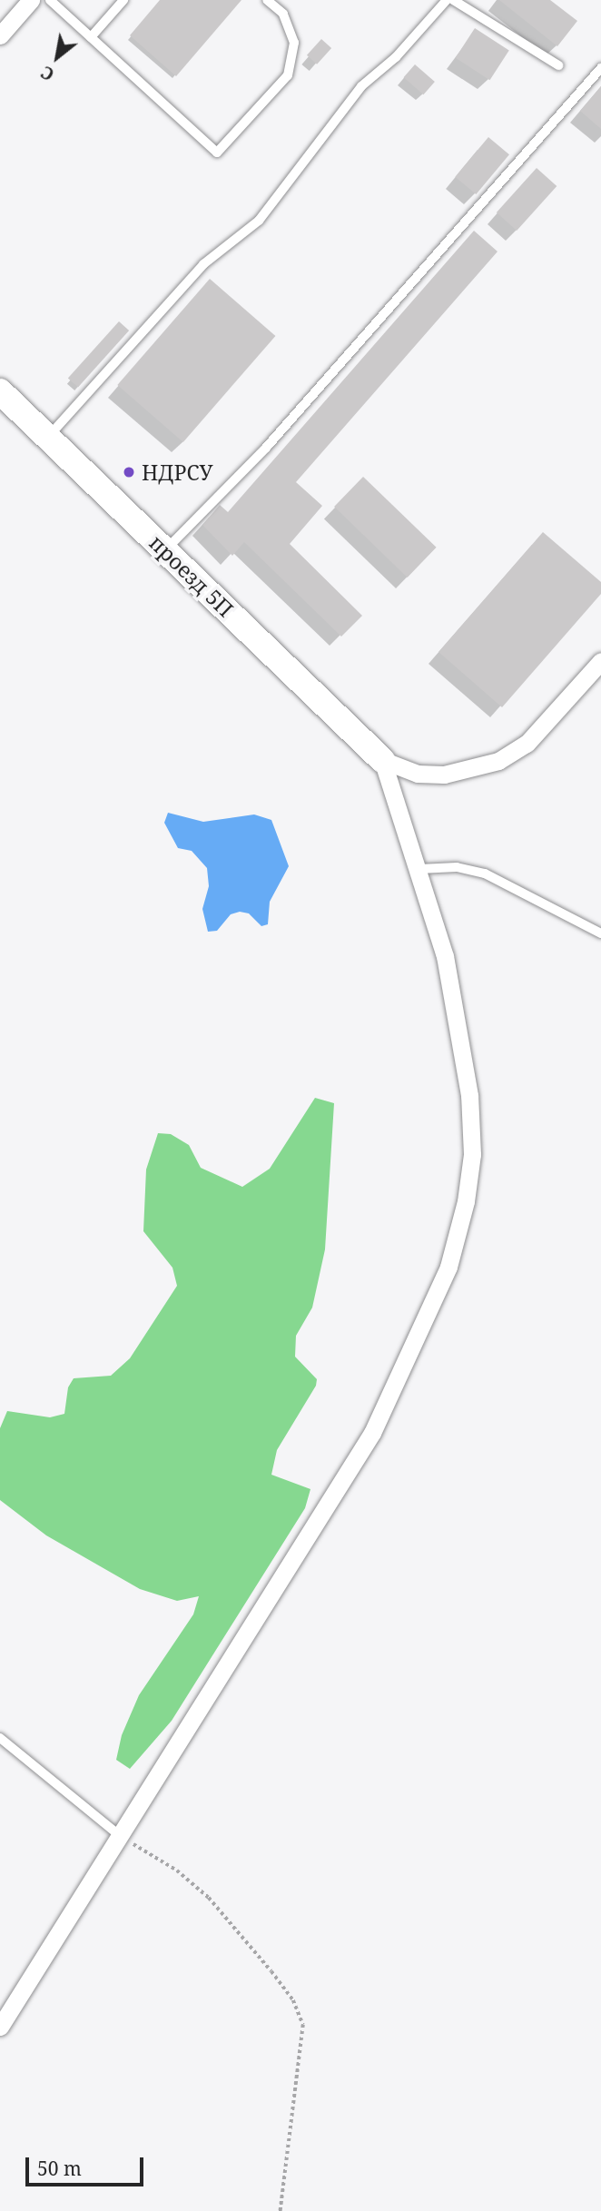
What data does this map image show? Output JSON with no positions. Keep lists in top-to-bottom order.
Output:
{
  "streets": {
    "street": ["проезд 5П"]
  },
  "places": ["НДРСУ"],
  "scale_bar": "50 m",
  "north": "bottom left"
}
